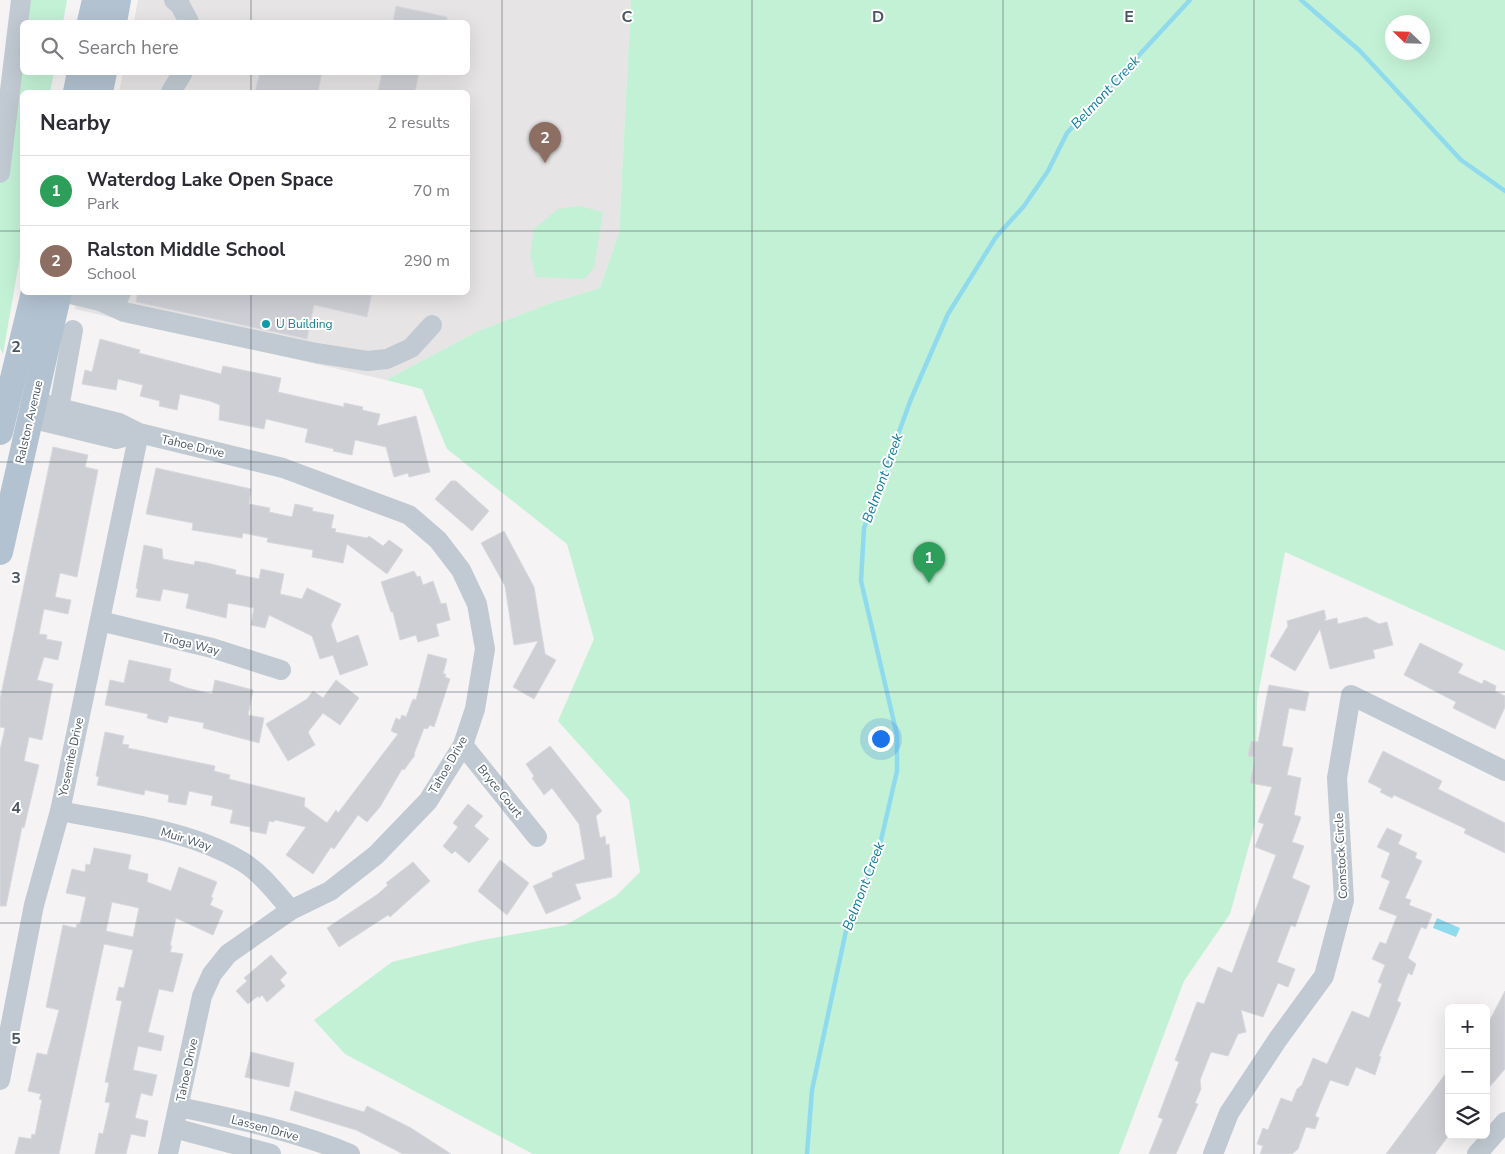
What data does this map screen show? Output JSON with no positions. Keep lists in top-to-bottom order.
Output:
{
  "streets": {
    "main road": ["Ralston Avenue"],
    "street": [
      "Tahoe Drive",
      "Tioga Way",
      "Yosemite Drive",
      "Bryce Court",
      "Muir Way",
      "Comstock Circle",
      "Lassen Drive"
    ]
  },
  "crossings": [
    ["Ralston Avenue", "Tahoe Drive"],
    ["Tahoe Drive", "Yosemite Drive"],
    ["Tahoe Drive", "Bryce Court"],
    ["Tahoe Drive", "Muir Way"],
    ["Tahoe Drive", "Lassen Drive"],
    ["Tioga Way", "Yosemite Drive"],
    ["Yosemite Drive", "Muir Way"]
  ],
  "water": ["Belmont Creek"],
  "places": ["U Building"],
  "north": "top left",
  "page": {
    "search": "Search here",
    "heading": ["Nearby", "2 results"],
    "pins": ["2", "1"],
    "list": [
      {
        "mark": "1",
        "name": "Waterdog Lake Open Space",
        "note": "Park",
        "value": "70 m"
      },
      {
        "mark": "2",
        "name": "Ralston Middle School",
        "note": "School",
        "value": "290 m"
      }
    ],
    "map_buttons": ["+", "−"]
  },
  "grid": {
    "columns": ["C", "D", "E"],
    "rows": [
      "2",
      "3",
      "4",
      "5"
    ]
  }
}
